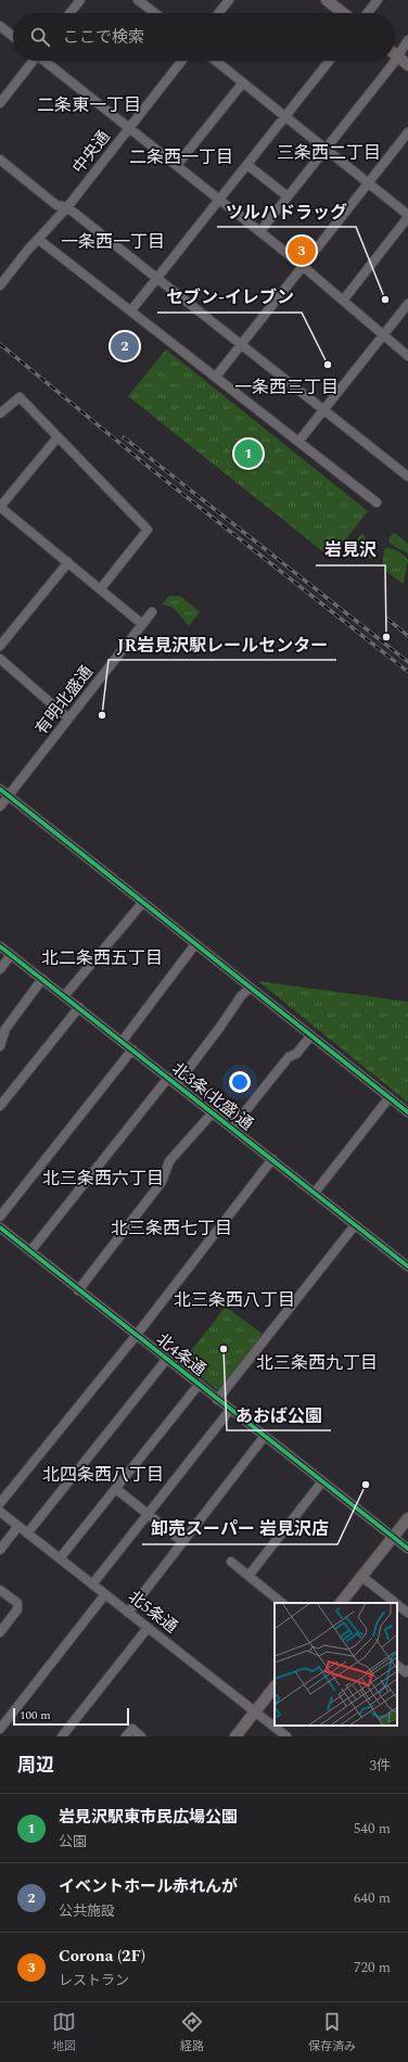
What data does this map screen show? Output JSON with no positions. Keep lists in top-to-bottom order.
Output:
{
  "streets": {
    "street": [
      "中央通",
      "有明北盛通",
      "北3条(北盛)通",
      "北4条通",
      "北5条通"
    ]
  },
  "districts": [
    "二条東一丁目",
    "三条西二丁目",
    "二条西一丁目",
    "一条西一丁目",
    "一条西三丁目",
    "北二条西五丁目",
    "北三条西六丁目",
    "北三条西七丁目",
    "北三条西八丁目",
    "北三条西九丁目",
    "北四条西八丁目"
  ],
  "places": [
    "ツルハドラッグ",
    "セブン-イレブン",
    "岩見沢",
    "JR岩見沢駅レールセンター",
    "あおば公園",
    "卸売スーパー 岩見沢店"
  ],
  "scale_bar": "100 m",
  "page": {
    "search": "ここで検索",
    "pins": ["3", "2", "1"],
    "scale": "100 m",
    "heading": ["周辺", "3件"],
    "list": [
      {
        "mark": "1",
        "name": "岩見沢駅東市民広場公園",
        "note": "公園",
        "value": "540 m"
      },
      {
        "mark": "2",
        "name": "イベントホール赤れんが",
        "note": "公共施設",
        "value": "640 m"
      },
      {
        "mark": "3",
        "name": "Corona (2F)",
        "note": "レストラン",
        "value": "720 m"
      }
    ],
    "nav": ["地図", "経路", "保存済み"]
  }
}
